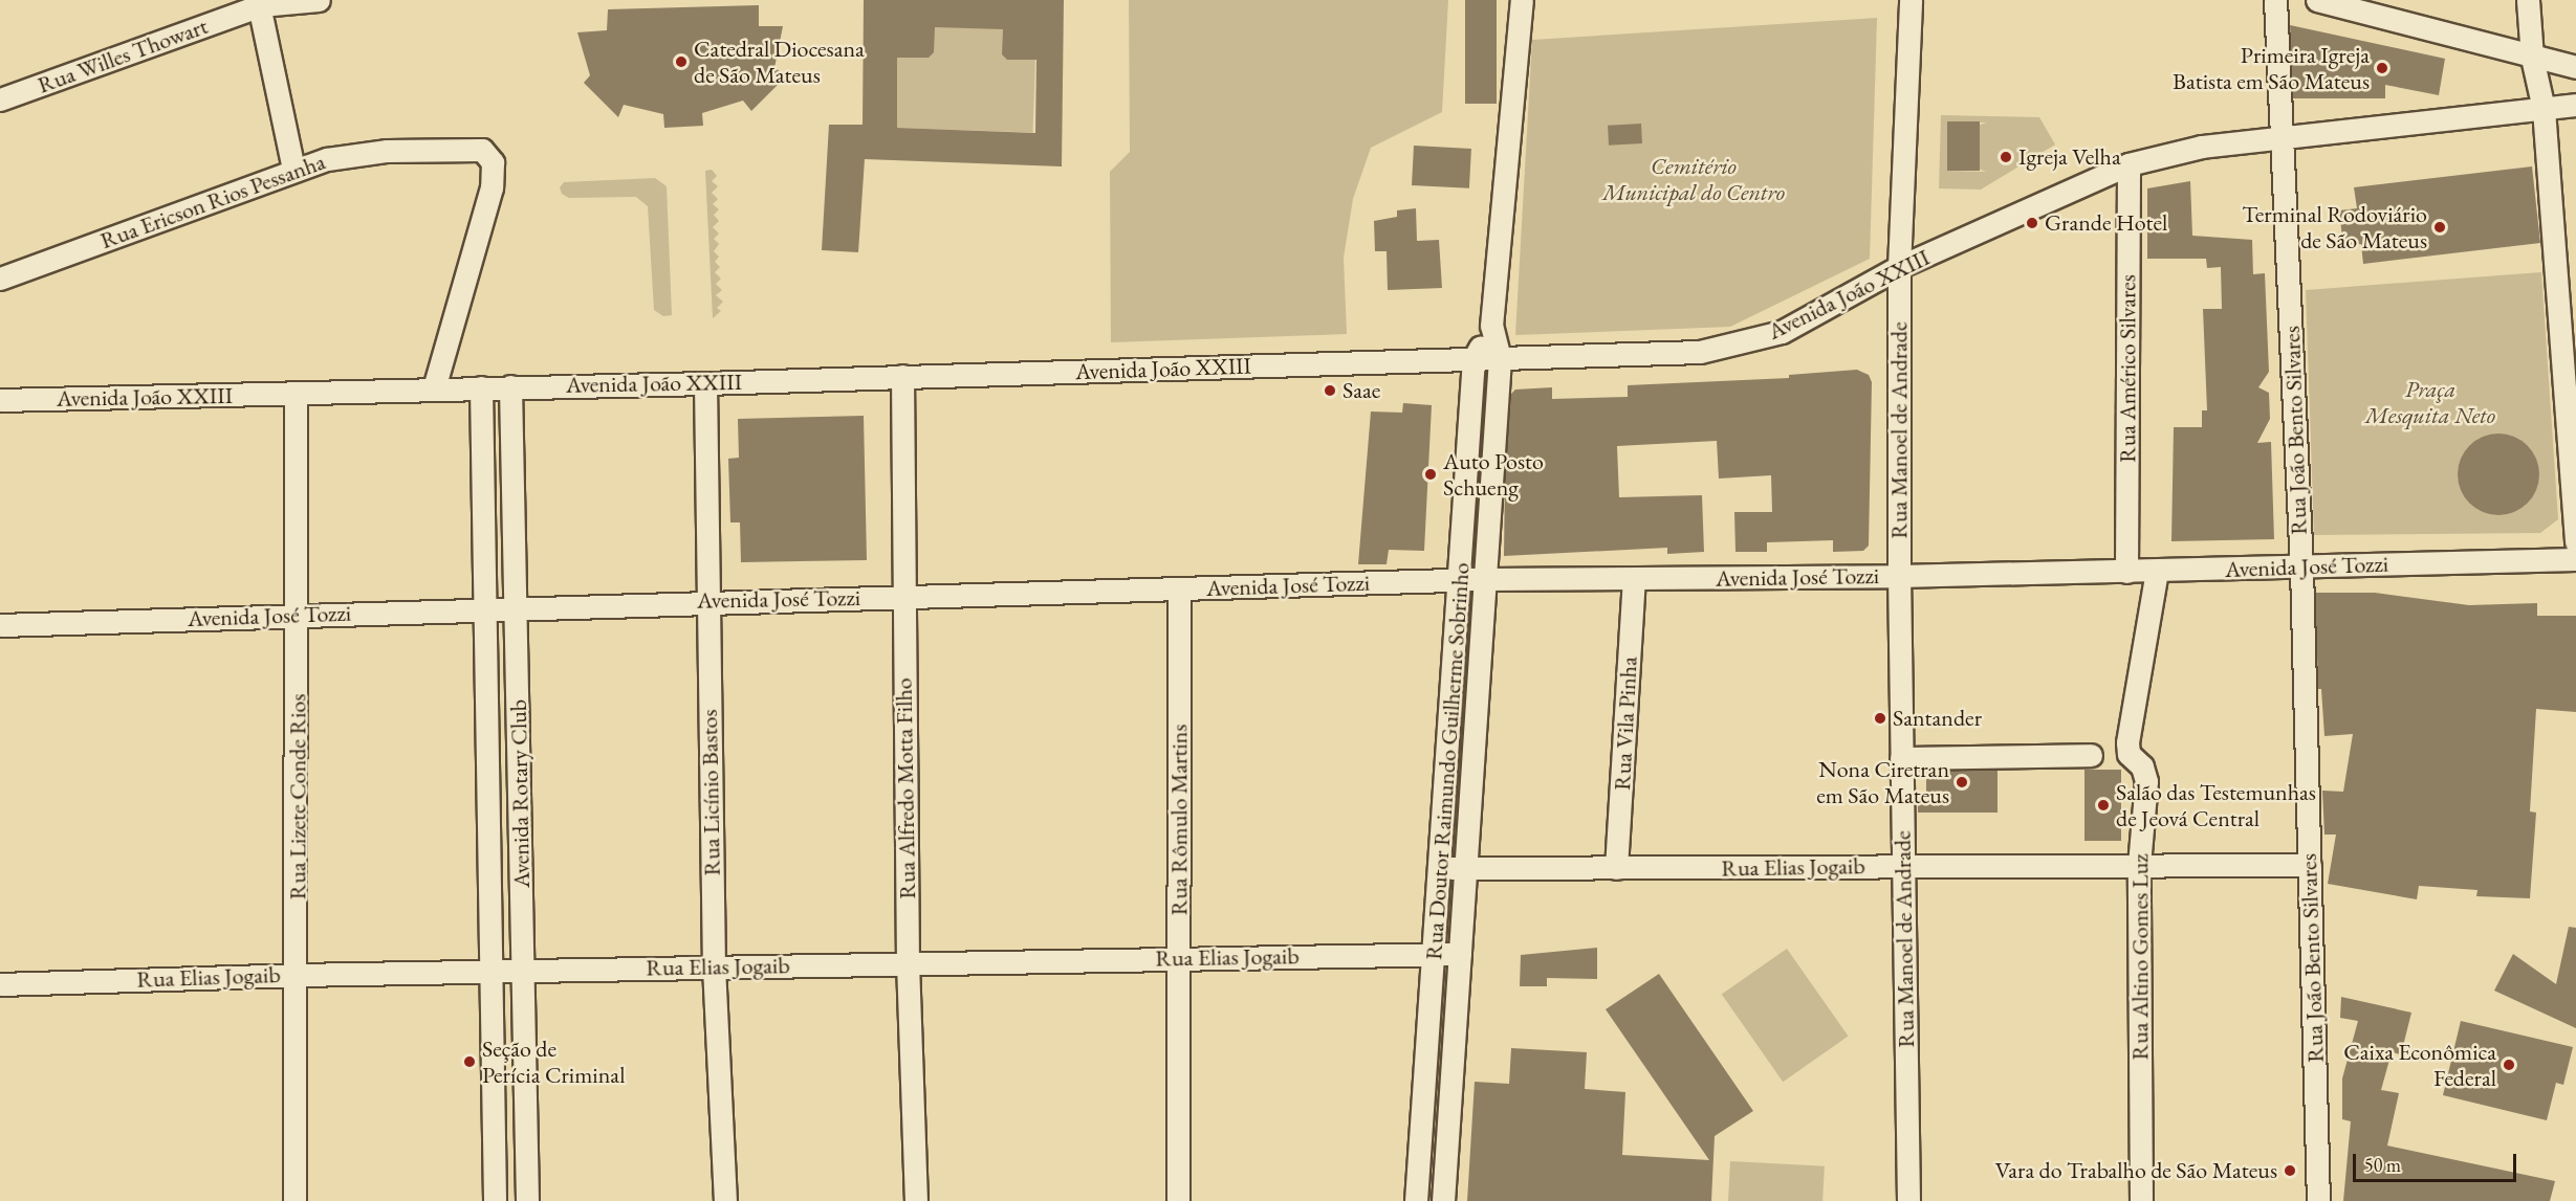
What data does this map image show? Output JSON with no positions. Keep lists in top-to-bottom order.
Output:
{
  "streets": {
    "street": [
      "Rua Willes Thowart",
      "Rua Ericson Rios Pessanha",
      "Avenida João XXIII",
      "Rua Américo Silvares",
      "Rua Manoel de Andrade",
      "Rua João Bento Silvares",
      "Avenida José Tozzi",
      "Rua Vila Pinha",
      "Rua Doutor Raimundo Guilherme Sobrinho",
      "Rua Alfredo Motta Filho",
      "Rua Licínio Bastos",
      "Avenida Rotary Club",
      "Rua Lizete Conde Rios",
      "Rua Rômulo Martins",
      "Rua Elias Jogaib",
      "Rua Altino Gomes Luz"
    ]
  },
  "crossings": [
    ["Rua Ericson Rios Pessanha", "Avenida João XXIII"],
    ["Avenida João XXIII", "Rua Américo Silvares"],
    ["Avenida João XXIII", "Rua Manoel de Andrade"],
    ["Avenida João XXIII", "Rua João Bento Silvares"],
    ["Avenida João XXIII", "Rua Doutor Raimundo Guilherme Sobrinho"],
    ["Avenida João XXIII", "Rua Alfredo Motta Filho"],
    ["Avenida João XXIII", "Rua Licínio Bastos"],
    ["Avenida João XXIII", "Avenida Rotary Club"],
    ["Avenida João XXIII", "Rua Lizete Conde Rios"],
    ["Rua Américo Silvares", "Avenida José Tozzi"],
    ["Rua Manoel de Andrade", "Avenida José Tozzi"],
    ["Rua Manoel de Andrade", "Rua Elias Jogaib"],
    ["Rua João Bento Silvares", "Avenida José Tozzi"],
    ["Rua João Bento Silvares", "Rua Elias Jogaib"],
    ["Avenida José Tozzi", "Rua Vila Pinha"],
    ["Avenida José Tozzi", "Rua Doutor Raimundo Guilherme Sobrinho"],
    ["Avenida José Tozzi", "Rua Alfredo Motta Filho"],
    ["Avenida José Tozzi", "Rua Licínio Bastos"],
    ["Avenida José Tozzi", "Avenida Rotary Club"],
    ["Avenida José Tozzi", "Rua Lizete Conde Rios"],
    ["Avenida José Tozzi", "Rua Rômulo Martins"],
    ["Avenida José Tozzi", "Rua Altino Gomes Luz"],
    ["Rua Vila Pinha", "Rua Elias Jogaib"],
    ["Rua Doutor Raimundo Guilherme Sobrinho", "Rua Elias Jogaib"],
    ["Rua Alfredo Motta Filho", "Rua Elias Jogaib"],
    ["Rua Licínio Bastos", "Rua Elias Jogaib"],
    ["Avenida Rotary Club", "Rua Elias Jogaib"],
    ["Rua Lizete Conde Rios", "Rua Elias Jogaib"],
    ["Rua Rômulo Martins", "Rua Elias Jogaib"],
    ["Rua Elias Jogaib", "Rua Altino Gomes Luz"]
  ],
  "parks": ["Cemitério Municipal do Centro", "Praça Mesquita Neto"],
  "places": [
    "Catedral Diocesana de São Mateus",
    "Primeira Igreja Batista em São Mateus",
    "Igreja Velha",
    "Grande Hotel",
    "Terminal Rodoviário de São Mateus",
    "Saae",
    "Auto Posto Schueng",
    "Santander",
    "Nona Ciretran em São Mateus",
    "Salão das Testemunhas de Jeová Central",
    "Seção de Perícia Criminal",
    "Caixa Econômica Federal",
    "Vara do Trabalho de São Mateus"
  ],
  "scale_bar": "50 m"
}
